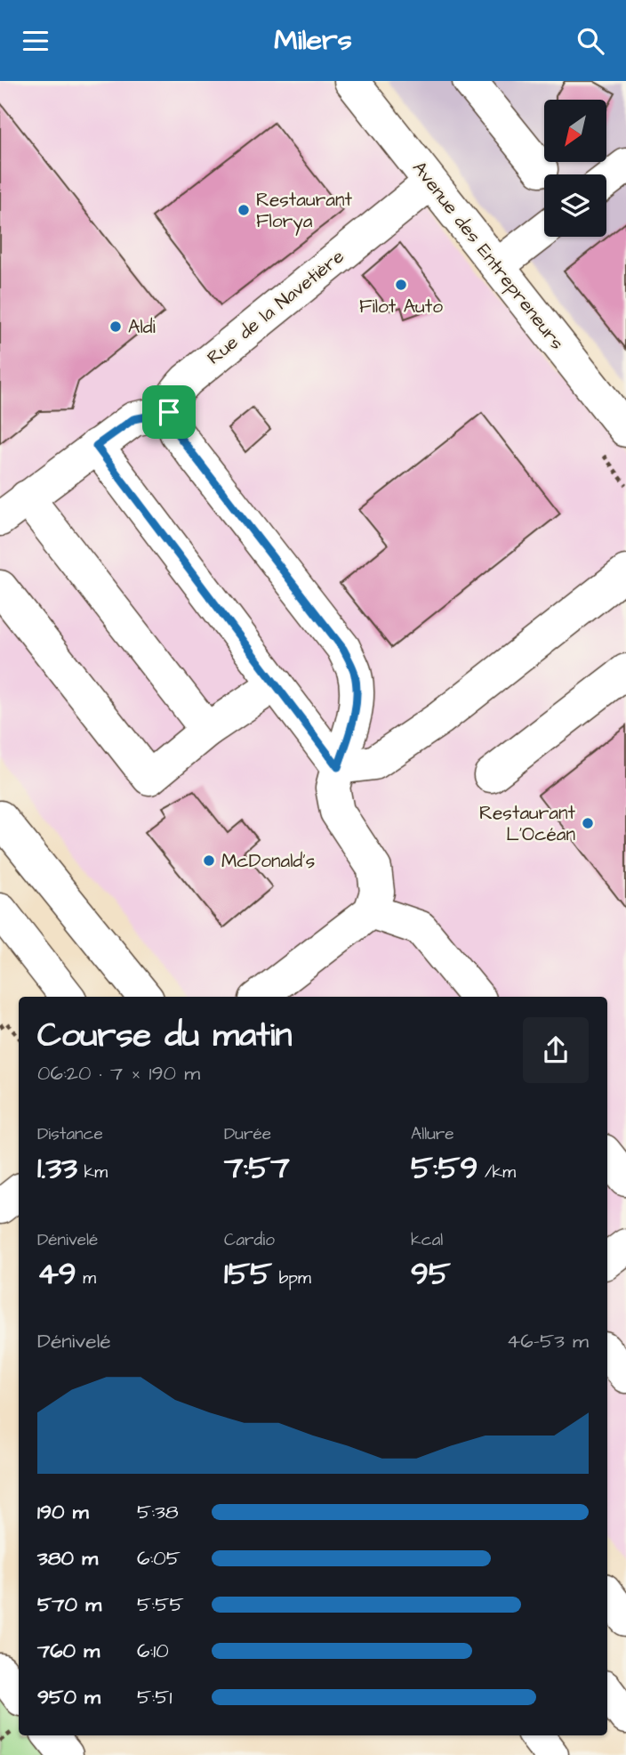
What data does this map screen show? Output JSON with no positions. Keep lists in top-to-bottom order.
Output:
{
  "streets": {
    "street": ["Avenue des Entrepreneurs", "Rue de la Navetière"]
  },
  "crossings": [
    ["Avenue des Entrepreneurs", "Rue de la Navetière"]
  ],
  "places": [
    "Restaurant Florya",
    "Filot Auto",
    "Aldi",
    "Restaurant L'Océan",
    "McDonald's"
  ],
  "north": "bottom left",
  "page": {
    "header": "Milers",
    "heading": ["Course du matin", "06:20 · 7 × 190 m"],
    "stats": [
      ["Distance", "1.33 km"],
      ["Durée", "7:57"],
      ["Allure", "5:59 /km"],
      ["Dénivelé", "49 m"],
      ["Cardio", "155 bpm"],
      ["kcal", "95"]
    ],
    "chart": ["Dénivelé", "46–53 m"],
    "list": [
      {
        "name": "190 m",
        "note": "5:38"
      },
      {
        "name": "380 m",
        "note": "6:05"
      },
      {
        "name": "570 m",
        "note": "5:55"
      },
      {
        "name": "760 m",
        "note": "6:10"
      },
      {
        "name": "950 m",
        "note": "5:51"
      }
    ]
  }
}
